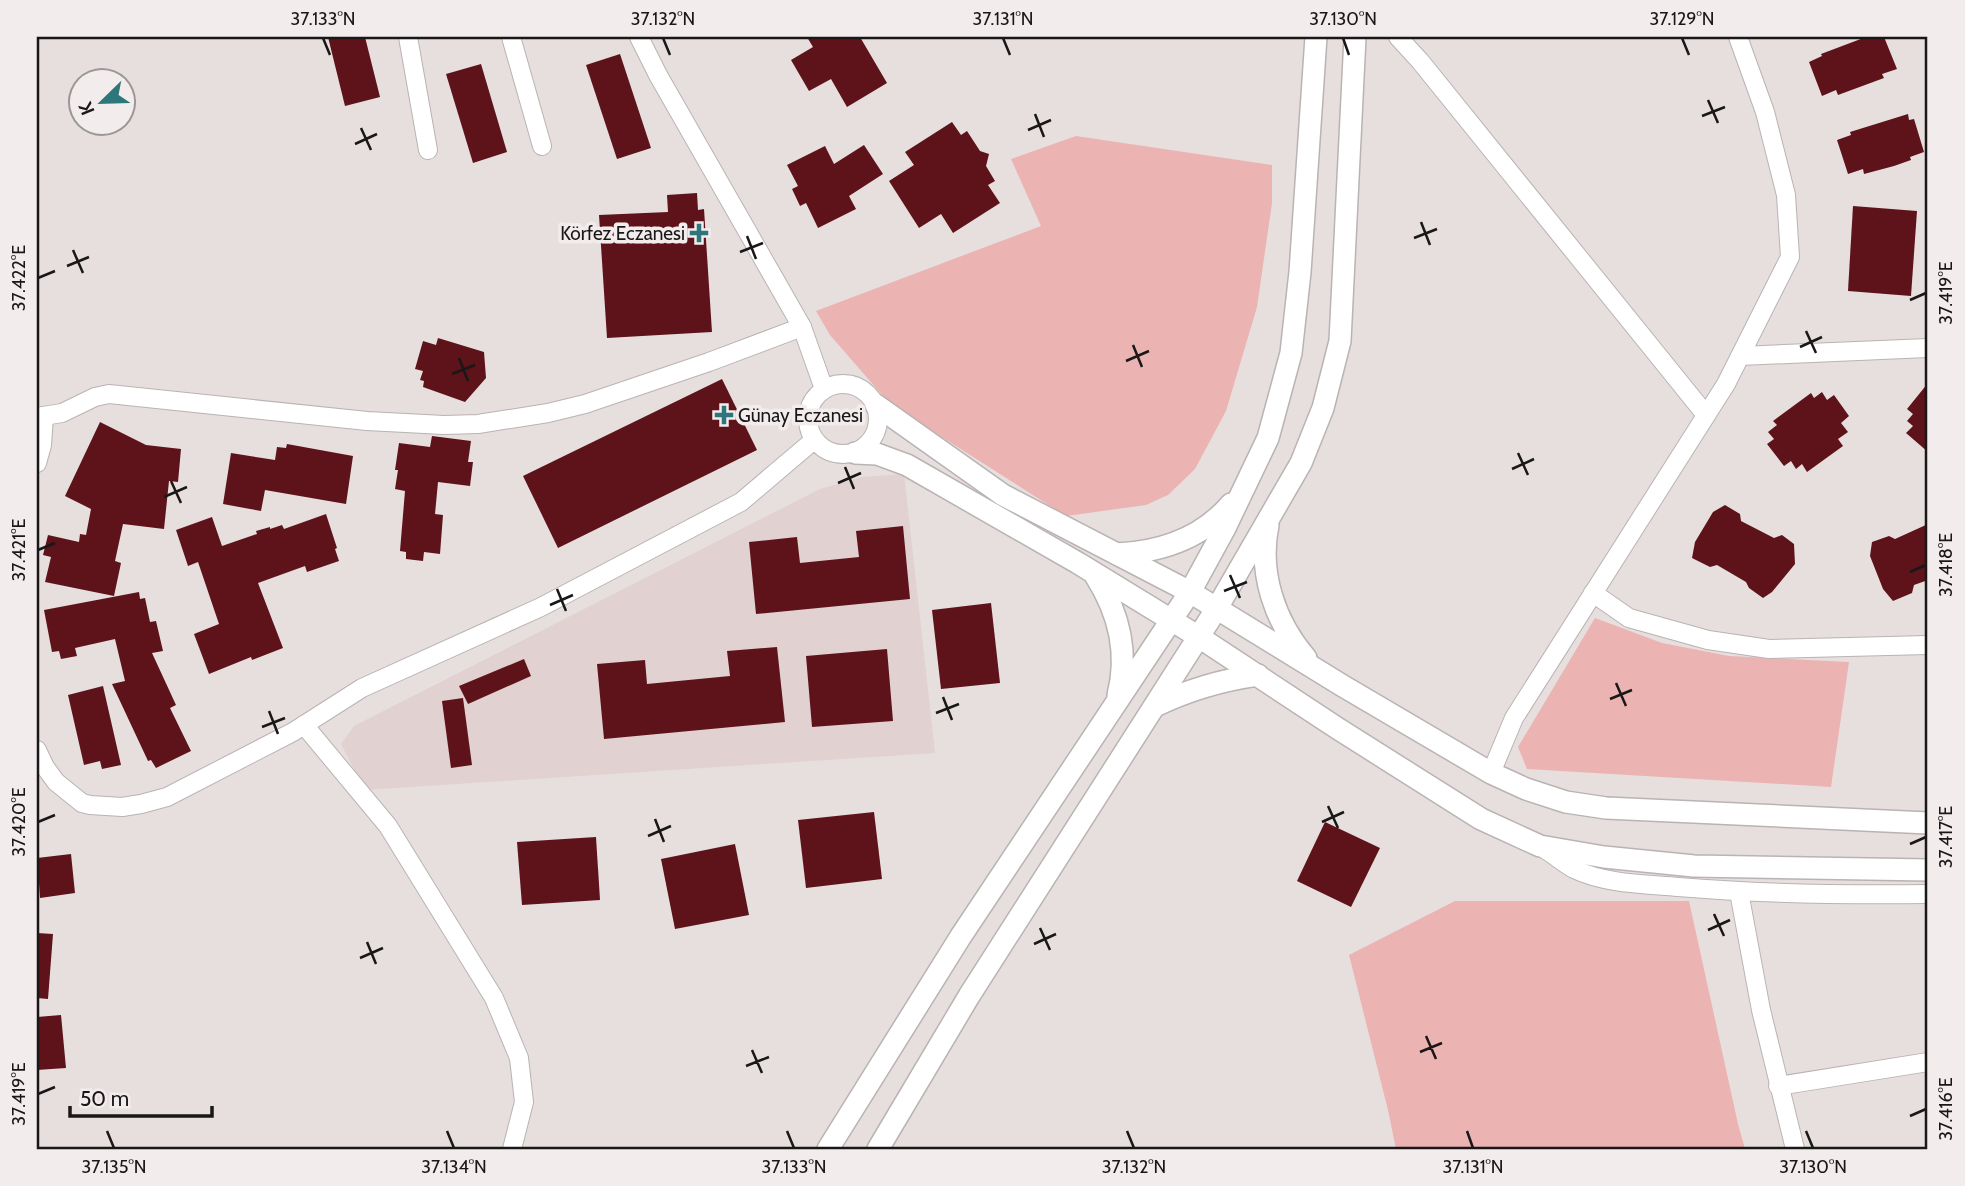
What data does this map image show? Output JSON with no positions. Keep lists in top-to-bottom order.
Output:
{
  "places": {
    "health": ["Körfez Eczanesi", "Günay Eczanesi"]
  },
  "scale_bar": "50 m",
  "north": "bottom left",
  "coordinates": [
    "37.133°N",
    "37.132°N",
    "37.131°N",
    "37.130°N",
    "37.129°N",
    "37.422°E",
    "37.419°E",
    "37.421°E",
    "37.418°E",
    "37.420°E",
    "37.417°E",
    "37.416°E",
    "37.135°N",
    "37.134°N"
  ]
}
